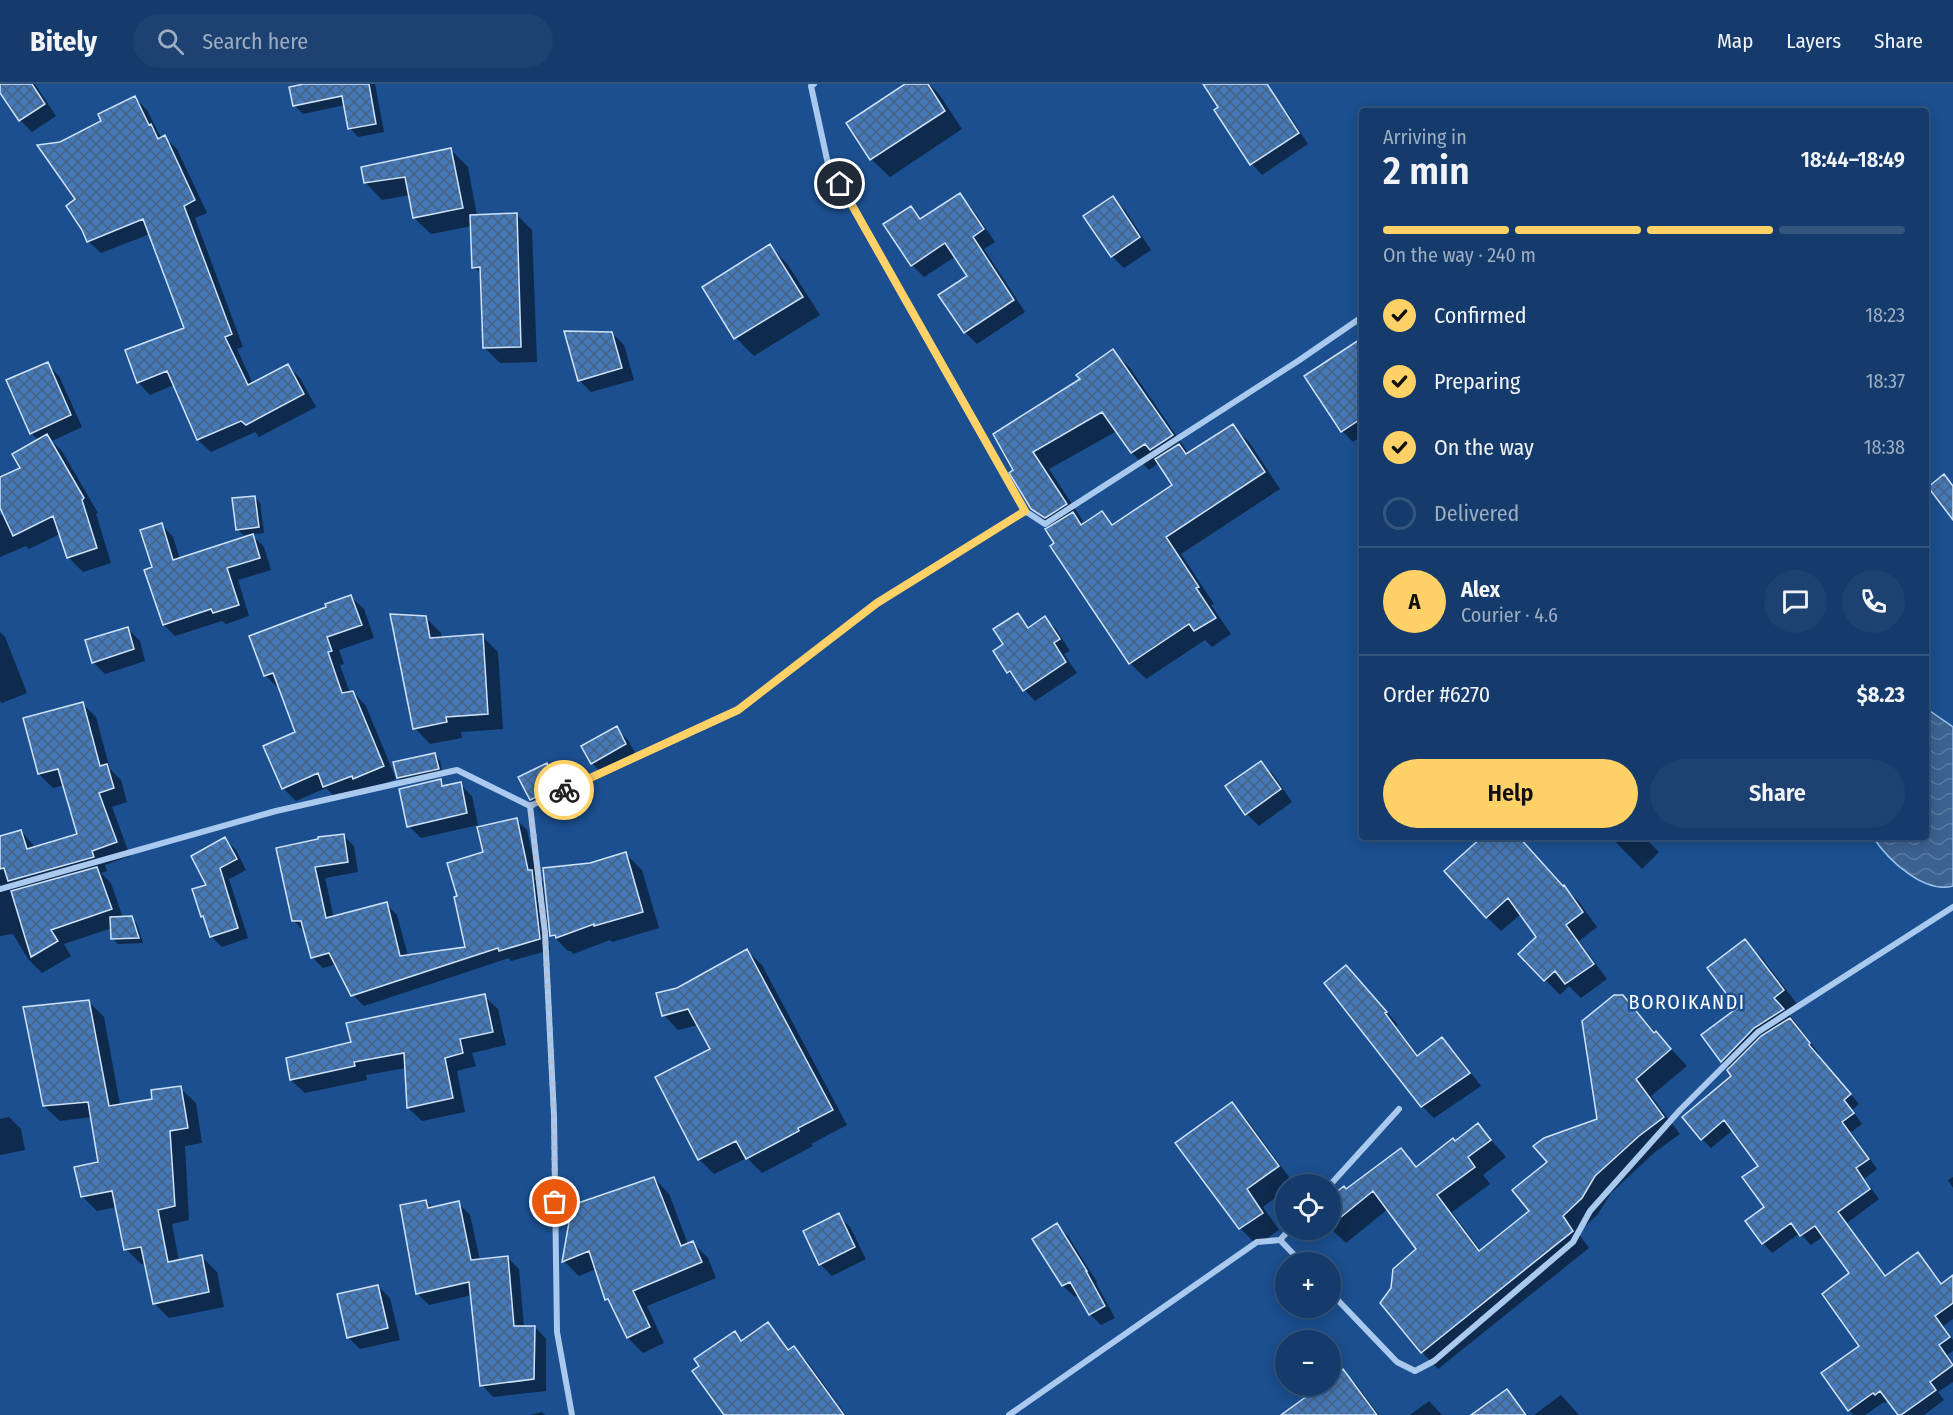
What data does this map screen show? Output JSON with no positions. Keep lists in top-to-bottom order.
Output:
{
  "districts": ["BOROIKANDI"],
  "page": {
    "header": "Bitely",
    "search": "Search here",
    "nav": ["Map", "Layers", "Share"],
    "heading": ["2 min", "Arriving in", "18:44–18:49"],
    "panel": [
      "Alex",
      "Courier · 4.6",
      "Order #6270",
      "$8.23"
    ],
    "bar": "On the way · 240 m",
    "list": [
      ["Confirmed", "18:23"],
      ["Preparing", "18:37"],
      ["On the way", "18:38"],
      "Delivered"
    ],
    "round": "A",
    "buttons": ["Help", "Share"],
    "map_buttons": ["+", "−"]
  }
}
